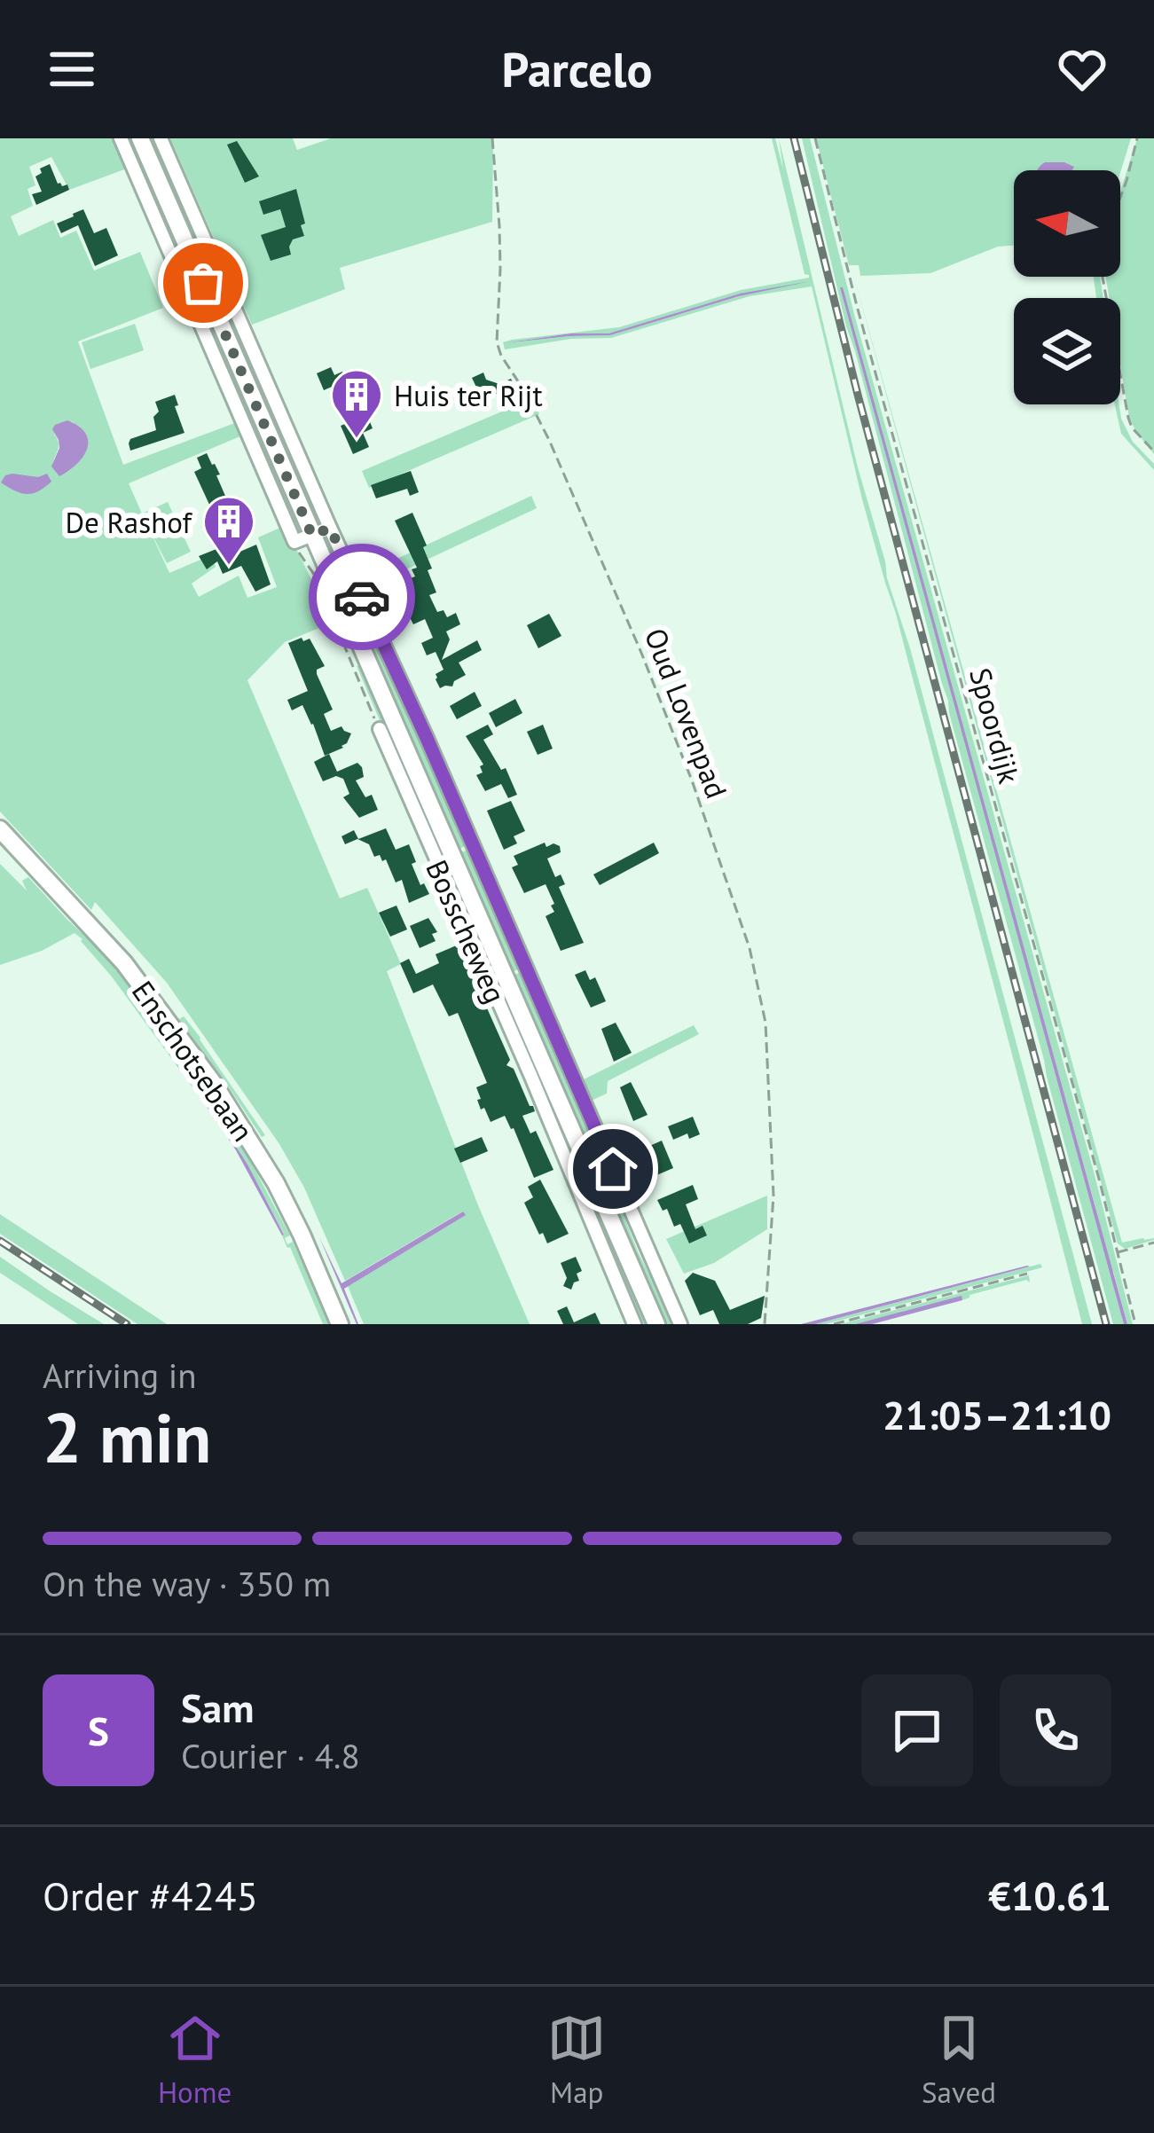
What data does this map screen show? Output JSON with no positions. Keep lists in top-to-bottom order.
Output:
{
  "streets": {
    "main road": ["Bosscheweg", "Enschotsebaan"],
    "path": ["Oud Lovenpad", "Spoordijk"]
  },
  "places": {
    "building": ["Huis ter Rijt", "De Rashof"]
  },
  "north": "left",
  "page": {
    "header": "Parcelo",
    "heading": ["2 min", "Arriving in", "21:05–21:10"],
    "panel": [
      "Sam",
      "Courier · 4.8",
      "Order #4245",
      "€10.61"
    ],
    "bar": "On the way · 350 m",
    "round": "S",
    "tabs": ["Home", "Map", "Saved"]
  }
}
